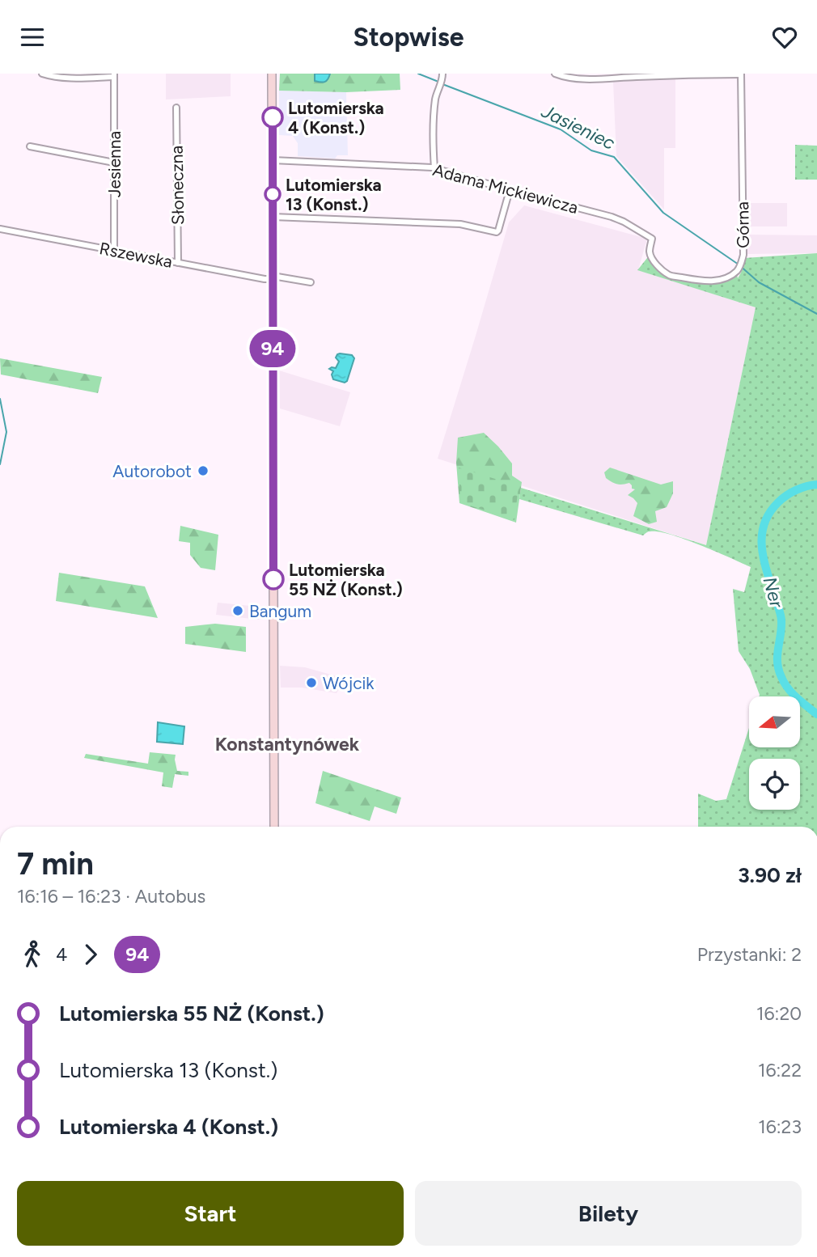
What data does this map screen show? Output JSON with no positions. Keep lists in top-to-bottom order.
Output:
{
  "streets": {
    "street": [
      "Jesienna",
      "Słoneczna",
      "Adama Mickiewicza",
      "Górna",
      "Rszewska"
    ]
  },
  "crossings": [
    ["Jesienna", "Rszewska"],
    ["Słoneczna", "Rszewska"],
    ["Adama Mickiewicza", "Górna"]
  ],
  "districts": ["Konstantynówek"],
  "water": ["Jasieniec", "Ner"],
  "places": [
    "Lutomierska 4 (Konst.)",
    "Lutomierska 13 (Konst.)",
    "Autorobot",
    "Lutomierska 55 NŻ (Konst.)",
    "Bangum",
    "Wójcik"
  ],
  "lines": ["bus line 94"],
  "north": "left",
  "page": {
    "header": "Stopwise",
    "on_map": "94",
    "heading": ["7 min", "16:16 – 16:23 · Autobus", "3.90 zł"],
    "legs": ["4", "94", "Przystanki: 2"],
    "list": [
      {
        "name": "Lutomierska 55 NŻ (Konst.)",
        "value": "16:20"
      },
      {
        "name": "Lutomierska 13 (Konst.)",
        "value": "16:22"
      },
      {
        "name": "Lutomierska 4 (Konst.)",
        "value": "16:23"
      }
    ],
    "buttons": ["Start", "Bilety"]
  }
}
